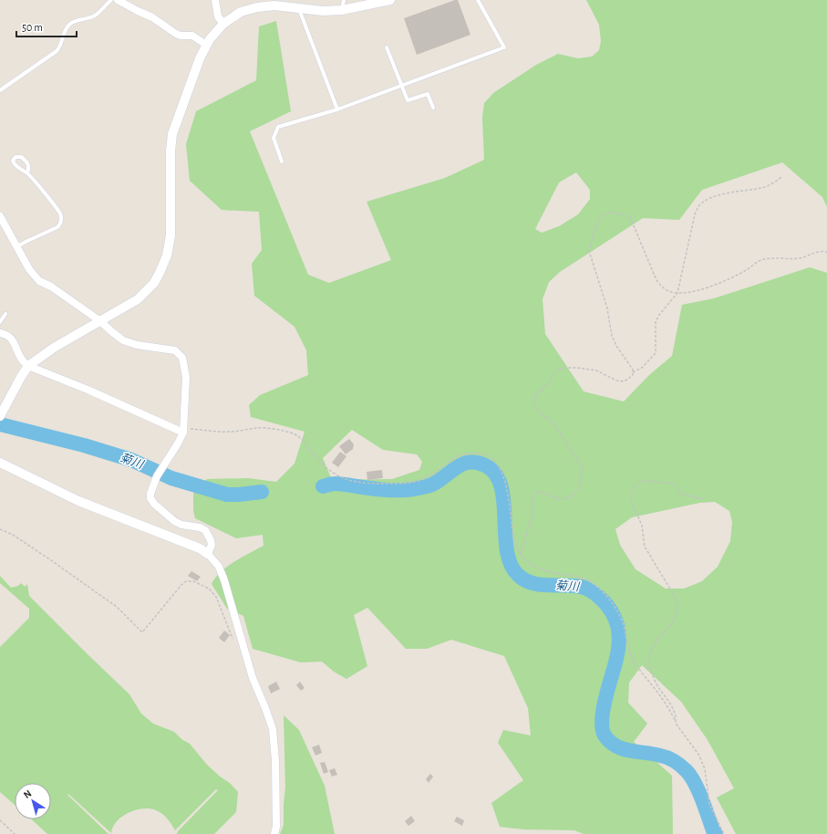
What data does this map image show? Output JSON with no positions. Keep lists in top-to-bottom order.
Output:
{
  "water": ["菊川"],
  "scale_bar": "50 m",
  "north": "top left"
}
